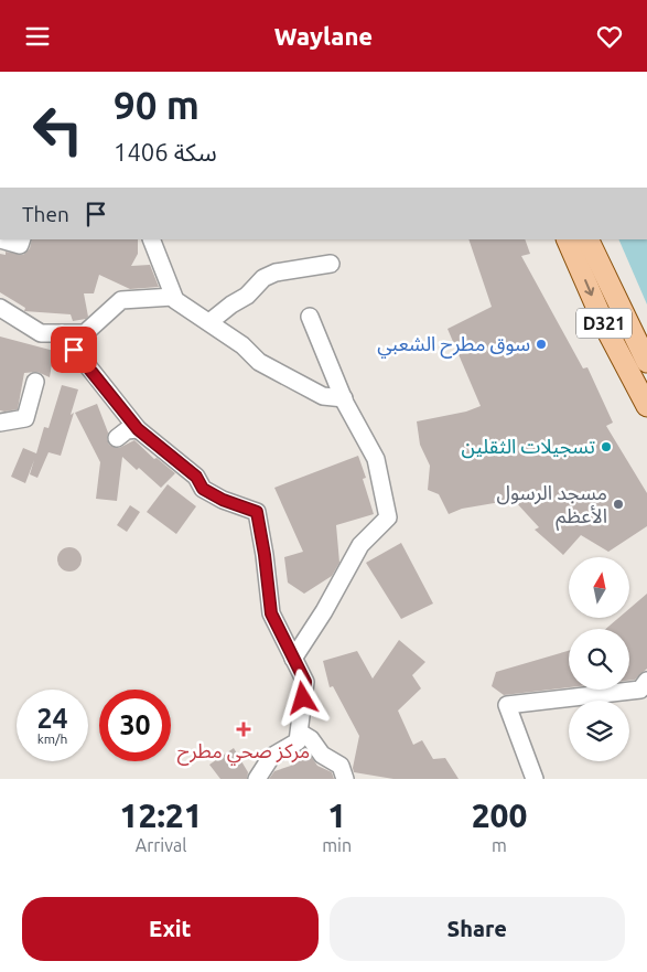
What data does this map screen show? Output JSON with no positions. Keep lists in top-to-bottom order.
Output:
{
  "streets": {
    "main road": ["D321"]
  },
  "places": {
    "other": ["سوق مطرح الشعبي", "تسجيلات الثقلين", "مسجد الرسول الأعظم"],
    "health": ["مركز صحي مطرح"]
  },
  "north": "top",
  "page": {
    "header": "Waylane",
    "turn": ["90 m", "1406 سكة"],
    "then": "Then",
    "speed": "24 km/h",
    "limit": "30",
    "eta": [
      "12:21",
      "Arrival",
      "1",
      "min",
      "200",
      "m"
    ],
    "buttons": ["Exit", "Share"]
  }
}
